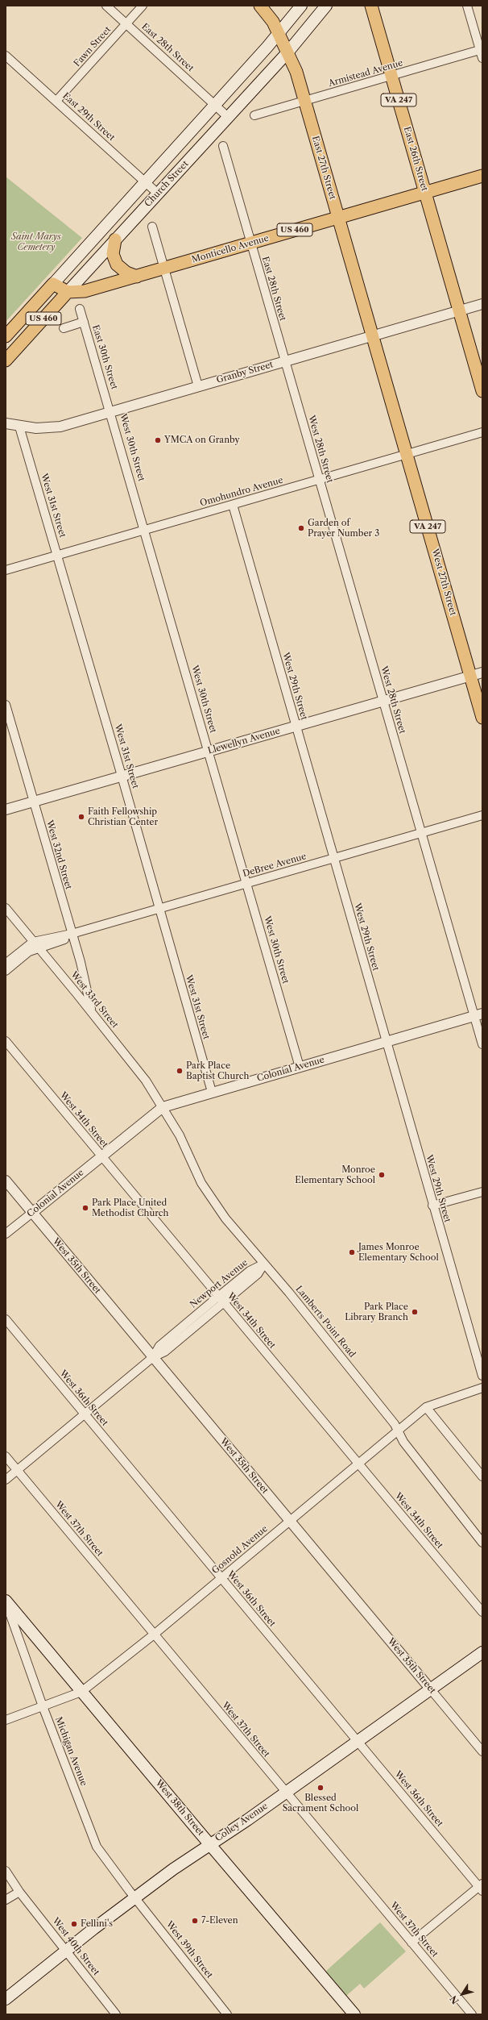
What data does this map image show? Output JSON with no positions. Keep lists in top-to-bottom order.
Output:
{
  "streets": {
    "main road": [
      "VA 247",
      "East 26th Street",
      "East 27th Street",
      "Church Street",
      "US 460",
      "Monticello Avenue",
      "West 27th Street",
      "West 38th Street",
      "Colley Avenue"
    ],
    "street": [
      "Fawn Street",
      "East 28th Street",
      "Armistead Avenue",
      "East 29th Street",
      "East 30th Street",
      "Granby Street",
      "West 30th Street",
      "West 28th Street",
      "Omohundro Avenue",
      "West 31st Street",
      "West 29th Street",
      "Llewellyn Avenue",
      "West 32nd Street",
      "DeBree Avenue",
      "West 33rd Street",
      "Colonial Avenue",
      "West 34th Street",
      "West 35th Street",
      "Newport Avenue",
      "Lamberts Point Road",
      "West 36th Street",
      "West 37th Street",
      "Gosnold Avenue",
      "Michigan Avenue",
      "West 40th Street",
      "West 39th Street"
    ]
  },
  "crossings": [
    ["Fawn Street", "East 28th Street"],
    ["Fawn Street", "East 29th Street"],
    ["East 28th Street", "Church Street"],
    ["East 28th Street", "Monticello Avenue"],
    ["East 28th Street", "Granby Street"],
    ["East 28th Street", "West 28th Street"],
    ["Armistead Avenue", "East 26th Street"],
    ["Armistead Avenue", "East 27th Street"],
    ["VA 247", "East 26th Street"],
    ["VA 247", "Granby Street"],
    ["East 29th Street", "Church Street"],
    ["East 26th Street", "Monticello Avenue"],
    ["East 26th Street", "Granby Street"],
    ["East 27th Street", "Church Street"],
    ["East 27th Street", "Monticello Avenue"],
    ["East 27th Street", "Granby Street"],
    ["East 27th Street", "West 27th Street"],
    ["Church Street", "Monticello Avenue"],
    ["East 30th Street", "Granby Street"],
    ["East 30th Street", "West 30th Street"],
    ["Granby Street", "West 30th Street"],
    ["Granby Street", "West 28th Street"],
    ["Granby Street", "West 31st Street"],
    ["Granby Street", "West 27th Street"],
    ["West 30th Street", "Omohundro Avenue"],
    ["West 30th Street", "Llewellyn Avenue"],
    ["West 30th Street", "DeBree Avenue"],
    ["West 30th Street", "Colonial Avenue"],
    ["West 28th Street", "Omohundro Avenue"],
    ["West 28th Street", "Llewellyn Avenue"],
    ["West 28th Street", "DeBree Avenue"],
    ["West 28th Street", "Colonial Avenue"],
    ["Omohundro Avenue", "West 31st Street"],
    ["Omohundro Avenue", "West 27th Street"],
    ["Omohundro Avenue", "West 29th Street"],
    ["West 31st Street", "Llewellyn Avenue"],
    ["West 31st Street", "DeBree Avenue"],
    ["West 31st Street", "Colonial Avenue"],
    ["West 27th Street", "Llewellyn Avenue"],
    ["West 29th Street", "Llewellyn Avenue"],
    ["West 29th Street", "DeBree Avenue"],
    ["West 29th Street", "Colonial Avenue"],
    ["Llewellyn Avenue", "West 32nd Street"],
    ["West 32nd Street", "DeBree Avenue"],
    ["West 32nd Street", "West 33rd Street"],
    ["DeBree Avenue", "West 33rd Street"],
    ["West 33rd Street", "Colonial Avenue"],
    ["West 33rd Street", "Lamberts Point Road"],
    ["Colonial Avenue", "West 34th Street"],
    ["Colonial Avenue", "West 35th Street"],
    ["Colonial Avenue", "Lamberts Point Road"],
    ["West 34th Street", "Newport Avenue"],
    ["West 34th Street", "Gosnold Avenue"],
    ["West 35th Street", "Newport Avenue"],
    ["West 35th Street", "Gosnold Avenue"],
    ["West 35th Street", "Colley Avenue"],
    ["Newport Avenue", "Lamberts Point Road"],
    ["Newport Avenue", "West 36th Street"],
    ["Newport Avenue", "West 37th Street"],
    ["Lamberts Point Road", "Gosnold Avenue"],
    ["West 36th Street", "Gosnold Avenue"],
    ["West 36th Street", "Colley Avenue"],
    ["West 37th Street", "Gosnold Avenue"],
    ["West 37th Street", "Colley Avenue"],
    ["Gosnold Avenue", "Michigan Avenue"],
    ["Gosnold Avenue", "West 38th Street"],
    ["Michigan Avenue", "West 38th Street"],
    ["Michigan Avenue", "Colley Avenue"],
    ["Michigan Avenue", "West 39th Street"],
    ["West 38th Street", "Colley Avenue"],
    ["Colley Avenue", "West 40th Street"],
    ["Colley Avenue", "West 39th Street"]
  ],
  "parks": ["Saint Marys Cemetery"],
  "places": [
    "YMCA on Granby",
    "Garden of Prayer Number 3",
    "Faith Fellowship Christian Center",
    "Park Place Baptist Church",
    "Monroe Elementary School",
    "Park Place United Methodist Church",
    "James Monroe Elementary School",
    "Park Place Library Branch",
    "Blessed Sacrament School",
    "7-Eleven",
    "Fellini's"
  ],
  "north": "bottom left"
}
